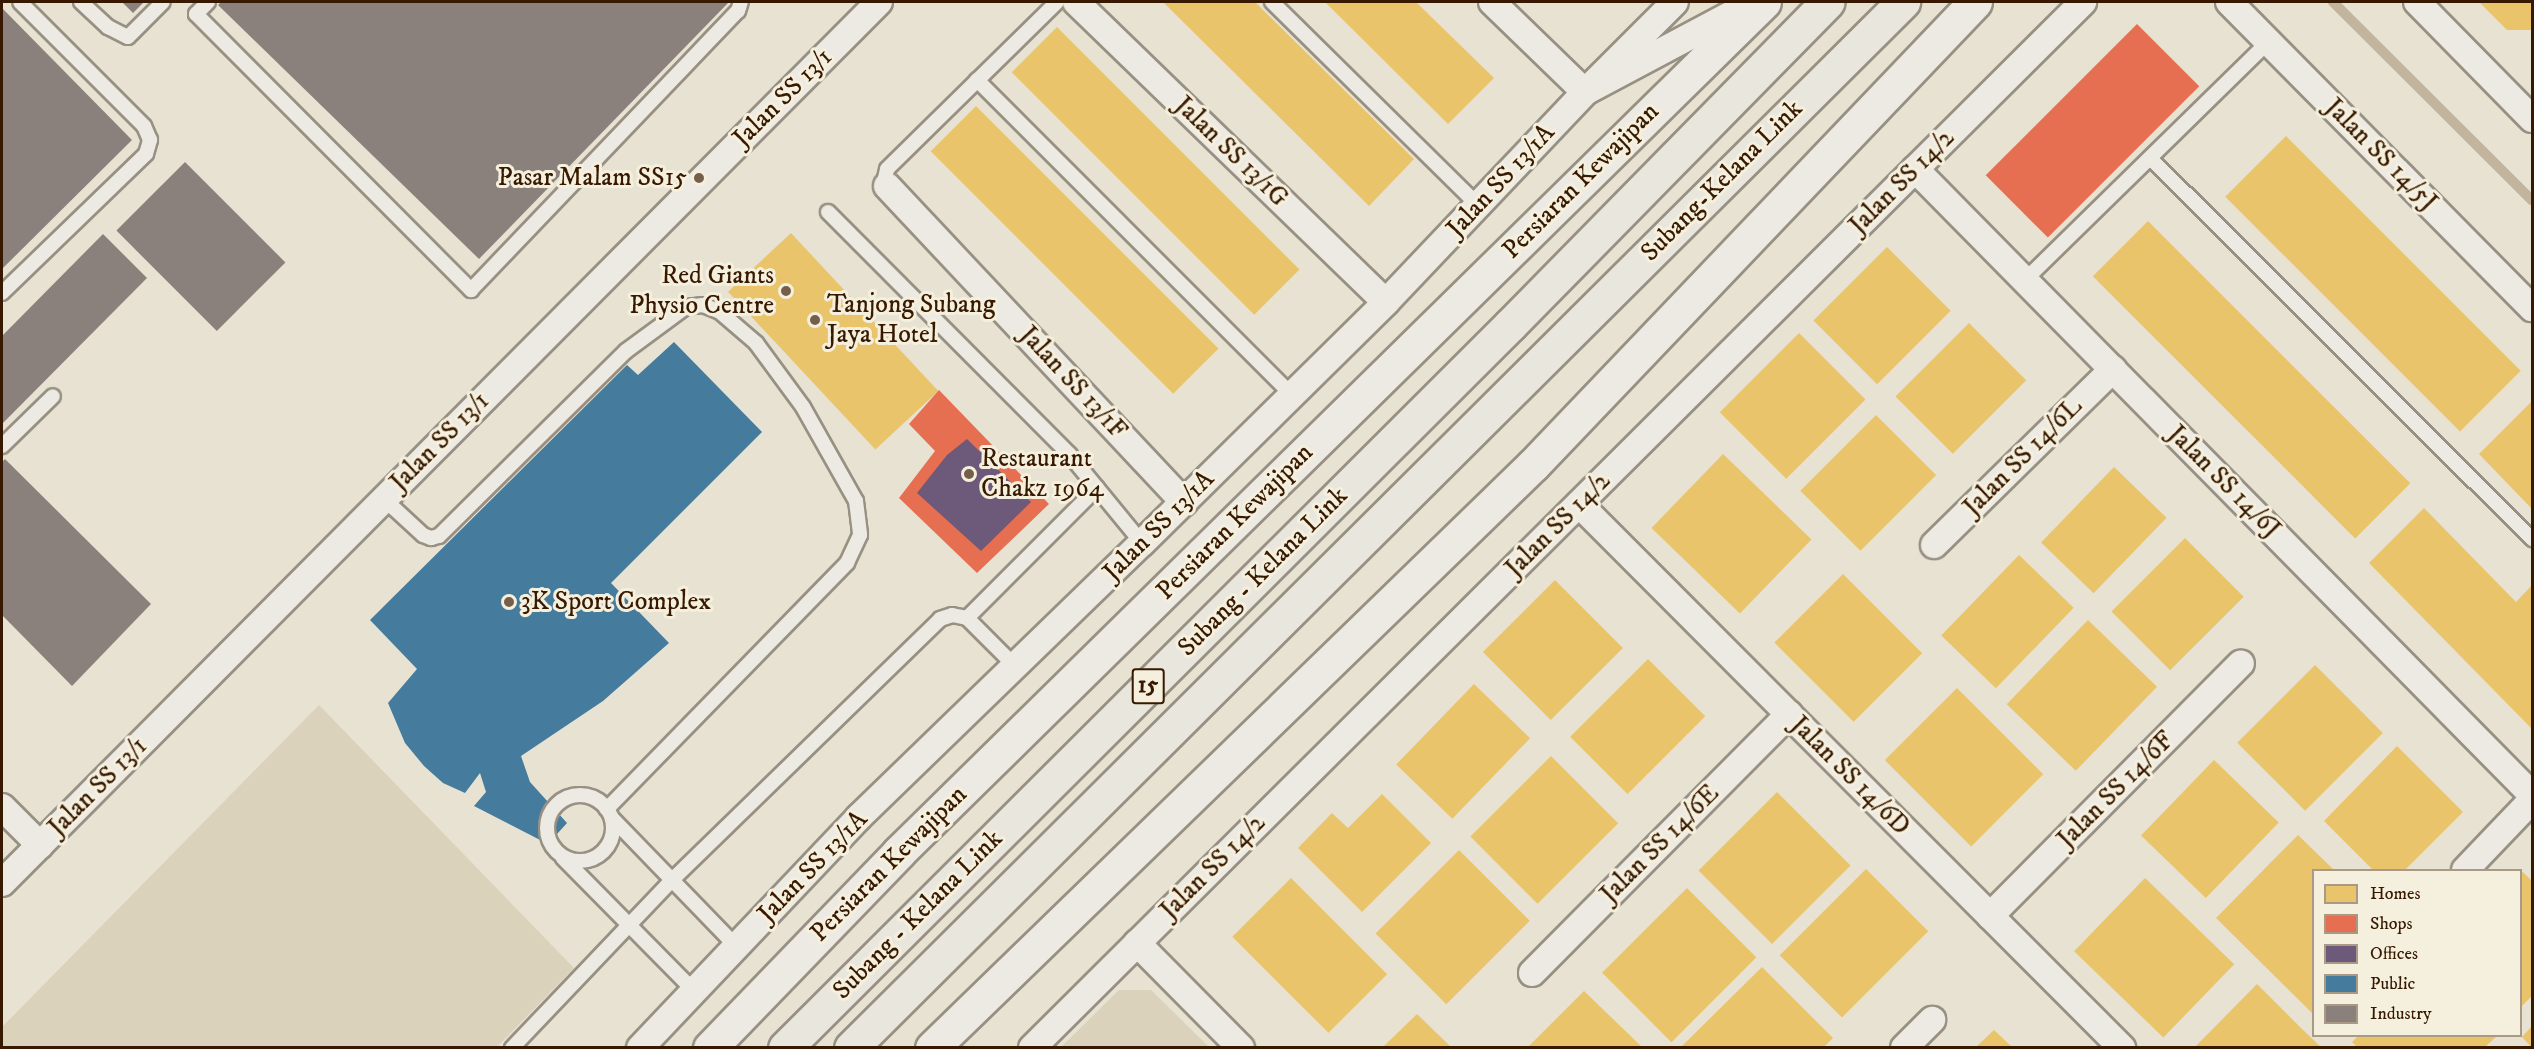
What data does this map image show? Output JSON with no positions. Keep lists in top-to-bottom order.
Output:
{
  "streets": {
    "main road": [
      "Persiaran Kewajipan",
      "Subang-Kelana Link",
      "Subang - Kelana Link",
      "15"
    ],
    "street": [
      "Jalan SS 13/1",
      "Jalan SS 13/1G",
      "Jalan SS 14/5J",
      "Jalan SS 13/1A",
      "Jalan SS 14/2",
      "Jalan SS 13/1F",
      "Jalan SS 14/6L",
      "Jalan SS 14/6J",
      "Jalan SS 14/6D",
      "Jalan SS 14/6F",
      "Jalan SS 14/6E"
    ]
  },
  "crossings": [
    ["Jalan SS 13/1G", "Jalan SS 13/1A"],
    ["Jalan SS 13/1A", "Jalan SS 13/1F"],
    ["Subang-Kelana Link", "Subang - Kelana Link"],
    ["Jalan SS 14/2", "Jalan SS 14/6J"],
    ["Jalan SS 14/2", "Jalan SS 14/6D"],
    ["Jalan SS 14/6L", "Jalan SS 14/6J"],
    ["Jalan SS 14/6D", "Jalan SS 14/6F"],
    ["Jalan SS 14/6D", "Jalan SS 14/6E"]
  ],
  "places": [
    "Pasar Malam SS15",
    "Red Giants Physio Centre",
    "Tanjong Subang Jaya Hotel",
    "Restaurant Chakz 1964",
    "3K Sport Complex"
  ],
  "legend": [
    "Homes",
    "Shops",
    "Offices",
    "Public",
    "Industry"
  ]
}
